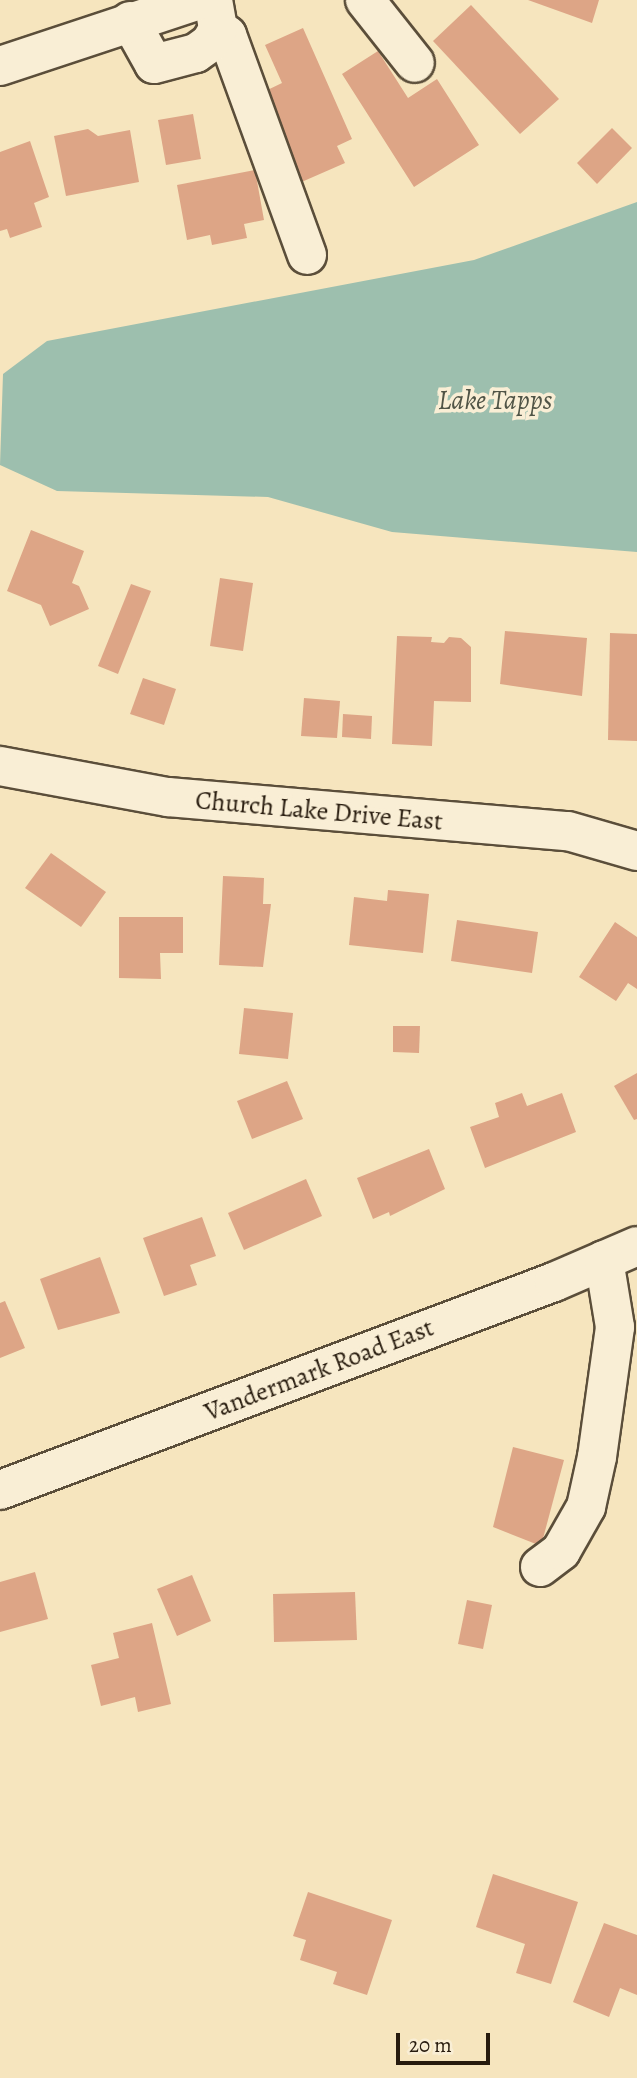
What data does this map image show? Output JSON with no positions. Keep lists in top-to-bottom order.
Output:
{
  "streets": {
    "street": ["Church Lake Drive East", "Vandermark Road East"]
  },
  "water": ["Lake Tapps"],
  "scale_bar": "20 m"
}
